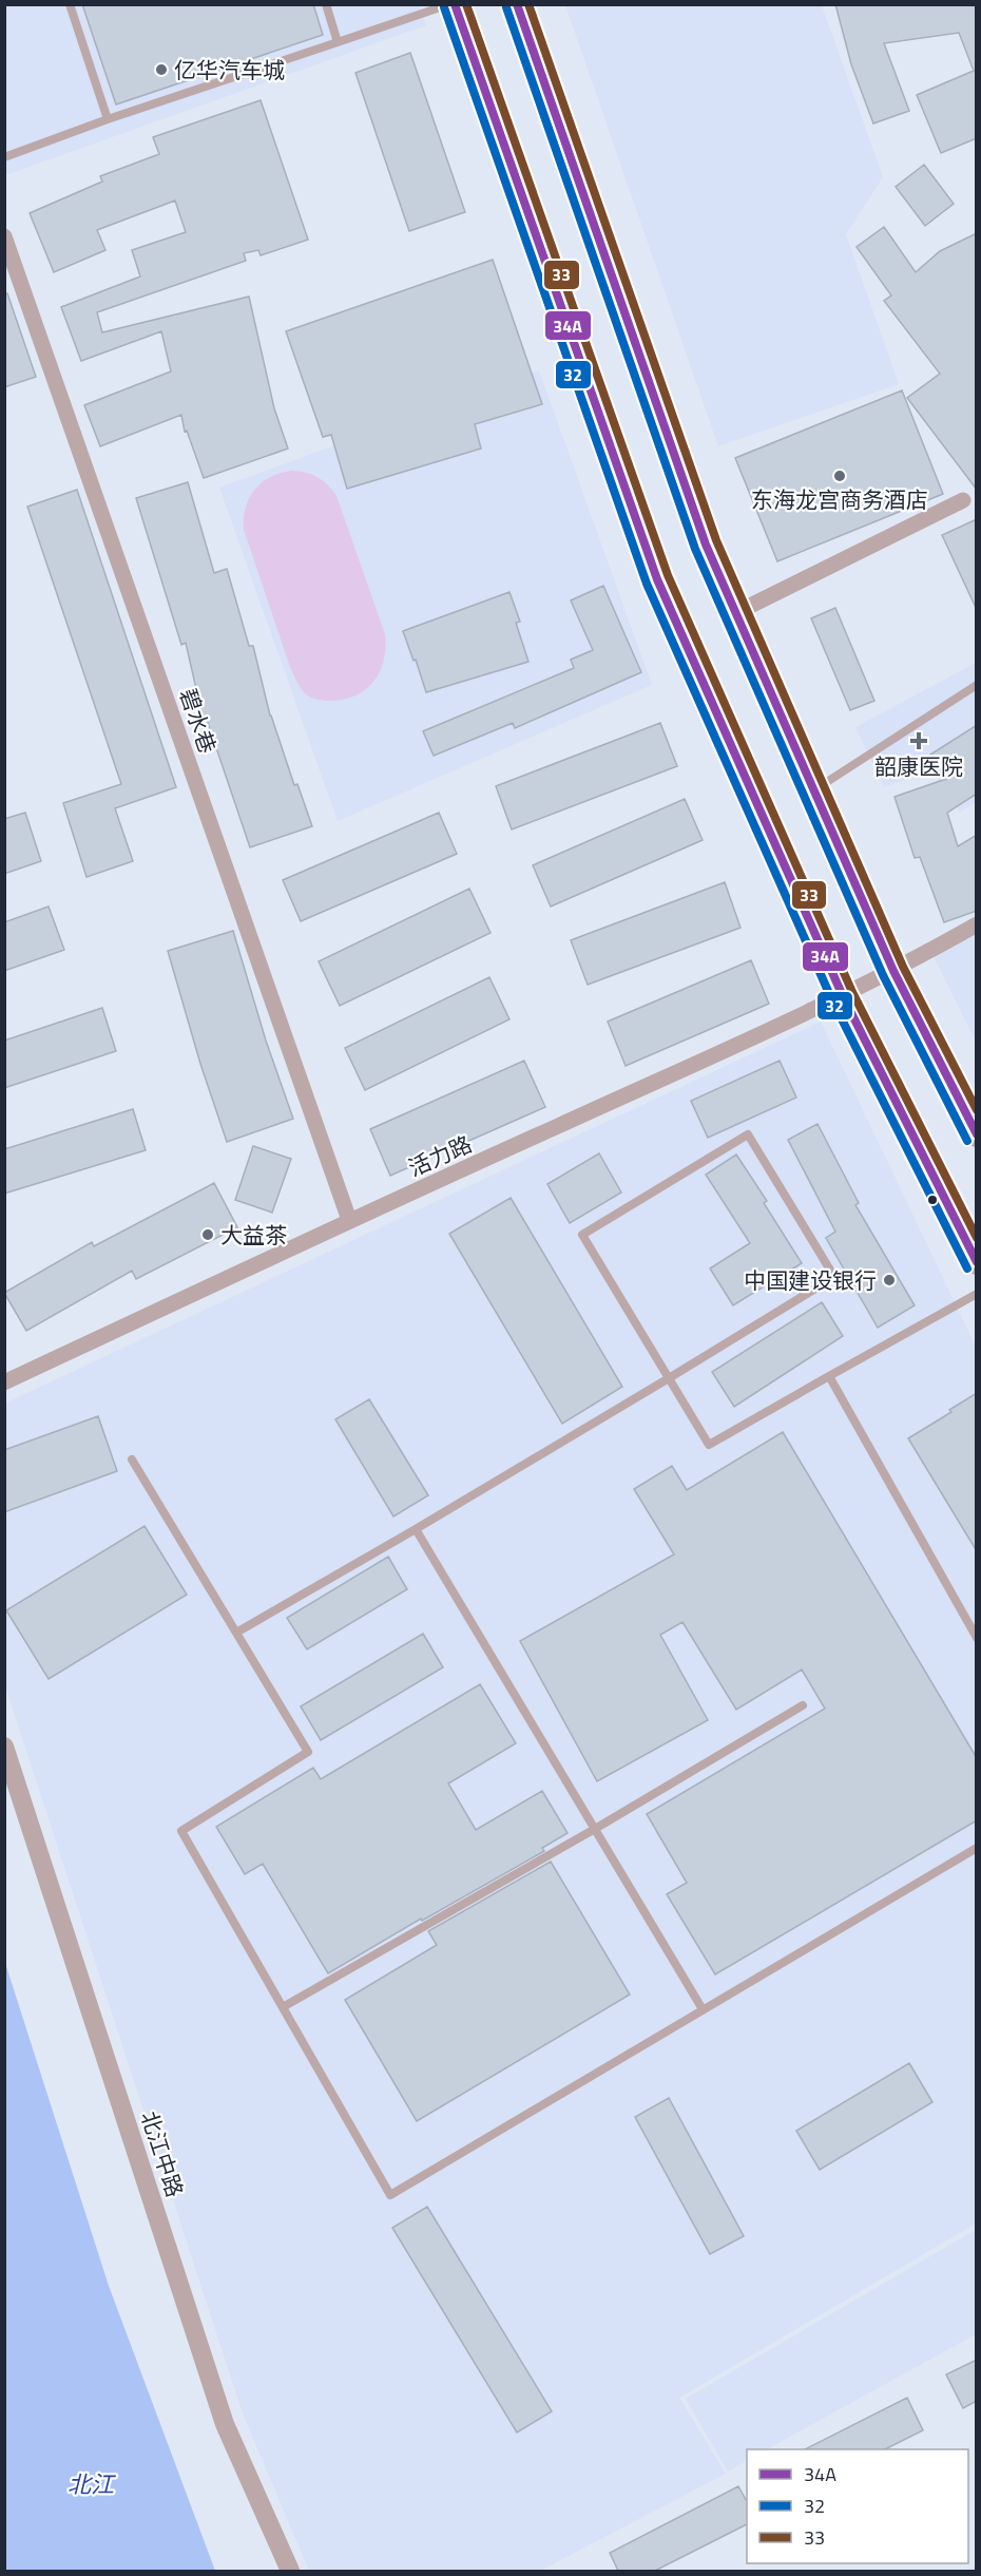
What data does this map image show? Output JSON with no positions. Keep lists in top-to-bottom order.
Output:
{
  "streets": {
    "street": ["碧水巷", "活力路", "北江中路"]
  },
  "crossings": [
    ["碧水巷", "活力路"]
  ],
  "water": ["北江"],
  "places": {
    "other": [
      "亿华汽车城",
      "东海龙宫商务酒店",
      "大益茶",
      "中国建设银行"
    ],
    "health": ["韶康医院"]
  },
  "lines": ["transit line 34A", "transit line 33", "transit line 32"],
  "legend": ["34A", "32", "33"]
}
